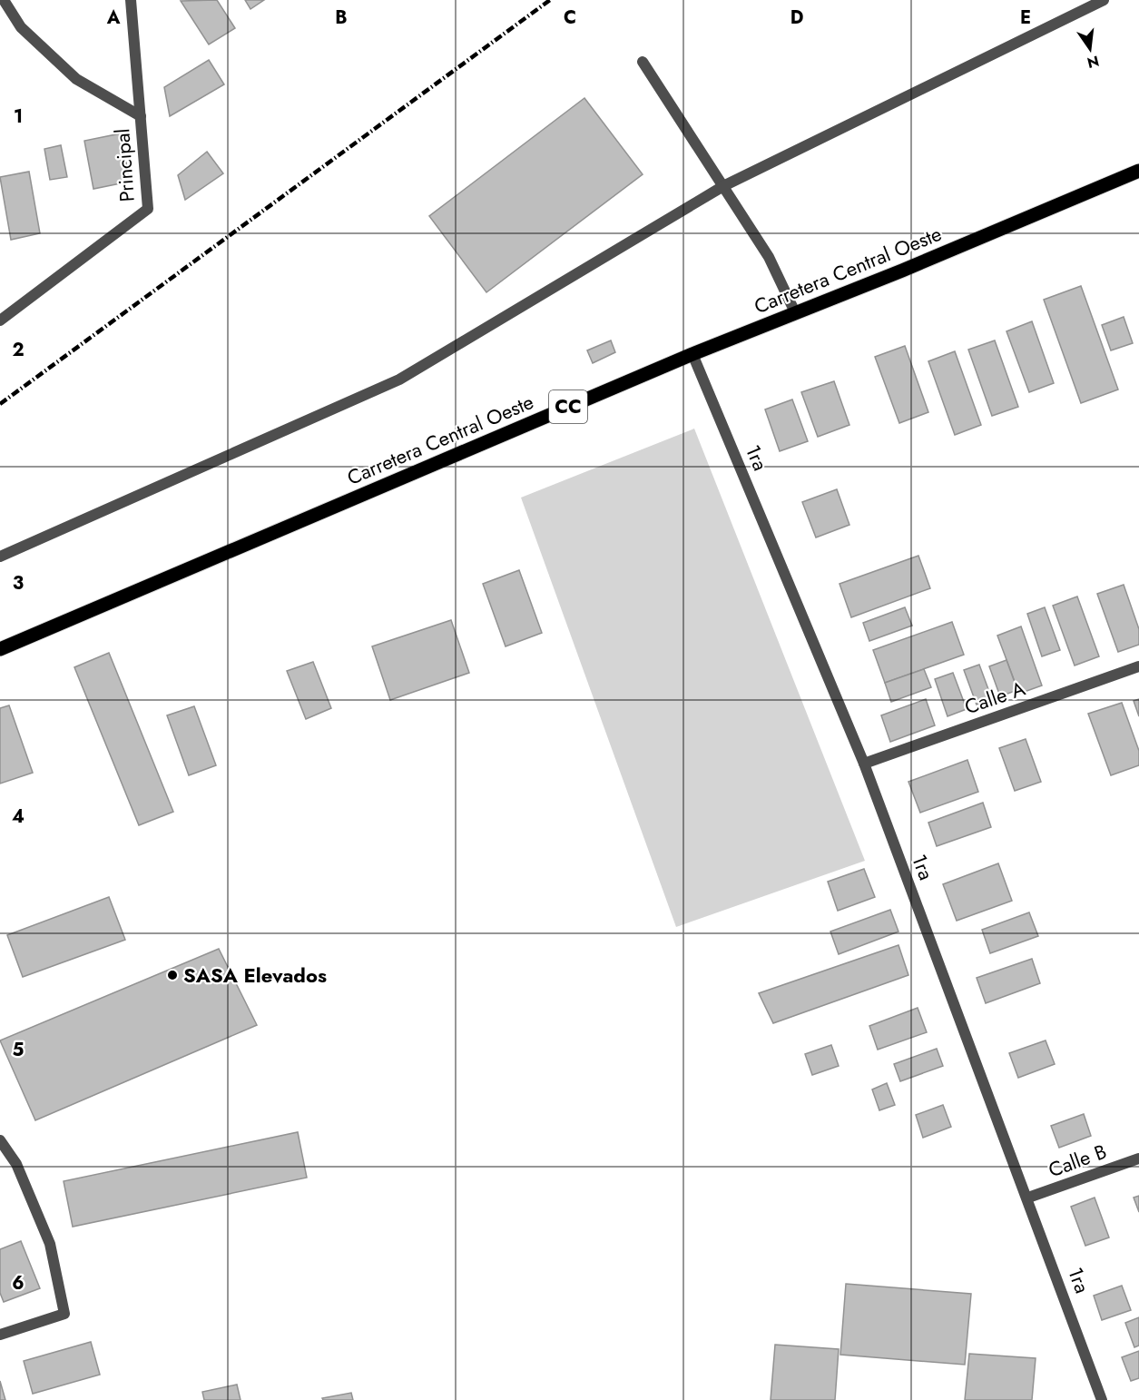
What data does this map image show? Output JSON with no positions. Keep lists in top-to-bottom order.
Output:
{
  "streets": {
    "main road": ["Carretera Central Oeste", "CC"],
    "street": [
      "Principal",
      "1ra",
      "Calle A",
      "Calle B"
    ]
  },
  "crossings": [
    ["Carretera Central Oeste", "1ra"],
    ["1ra", "Calle A"],
    ["1ra", "Calle B"]
  ],
  "places": ["SASA Elevados"],
  "north": "bottom",
  "grid": {
    "columns": [
      "A",
      "B",
      "C",
      "D",
      "E"
    ],
    "rows": [
      "1",
      "2",
      "3",
      "4",
      "5",
      "6"
    ]
  }
}
